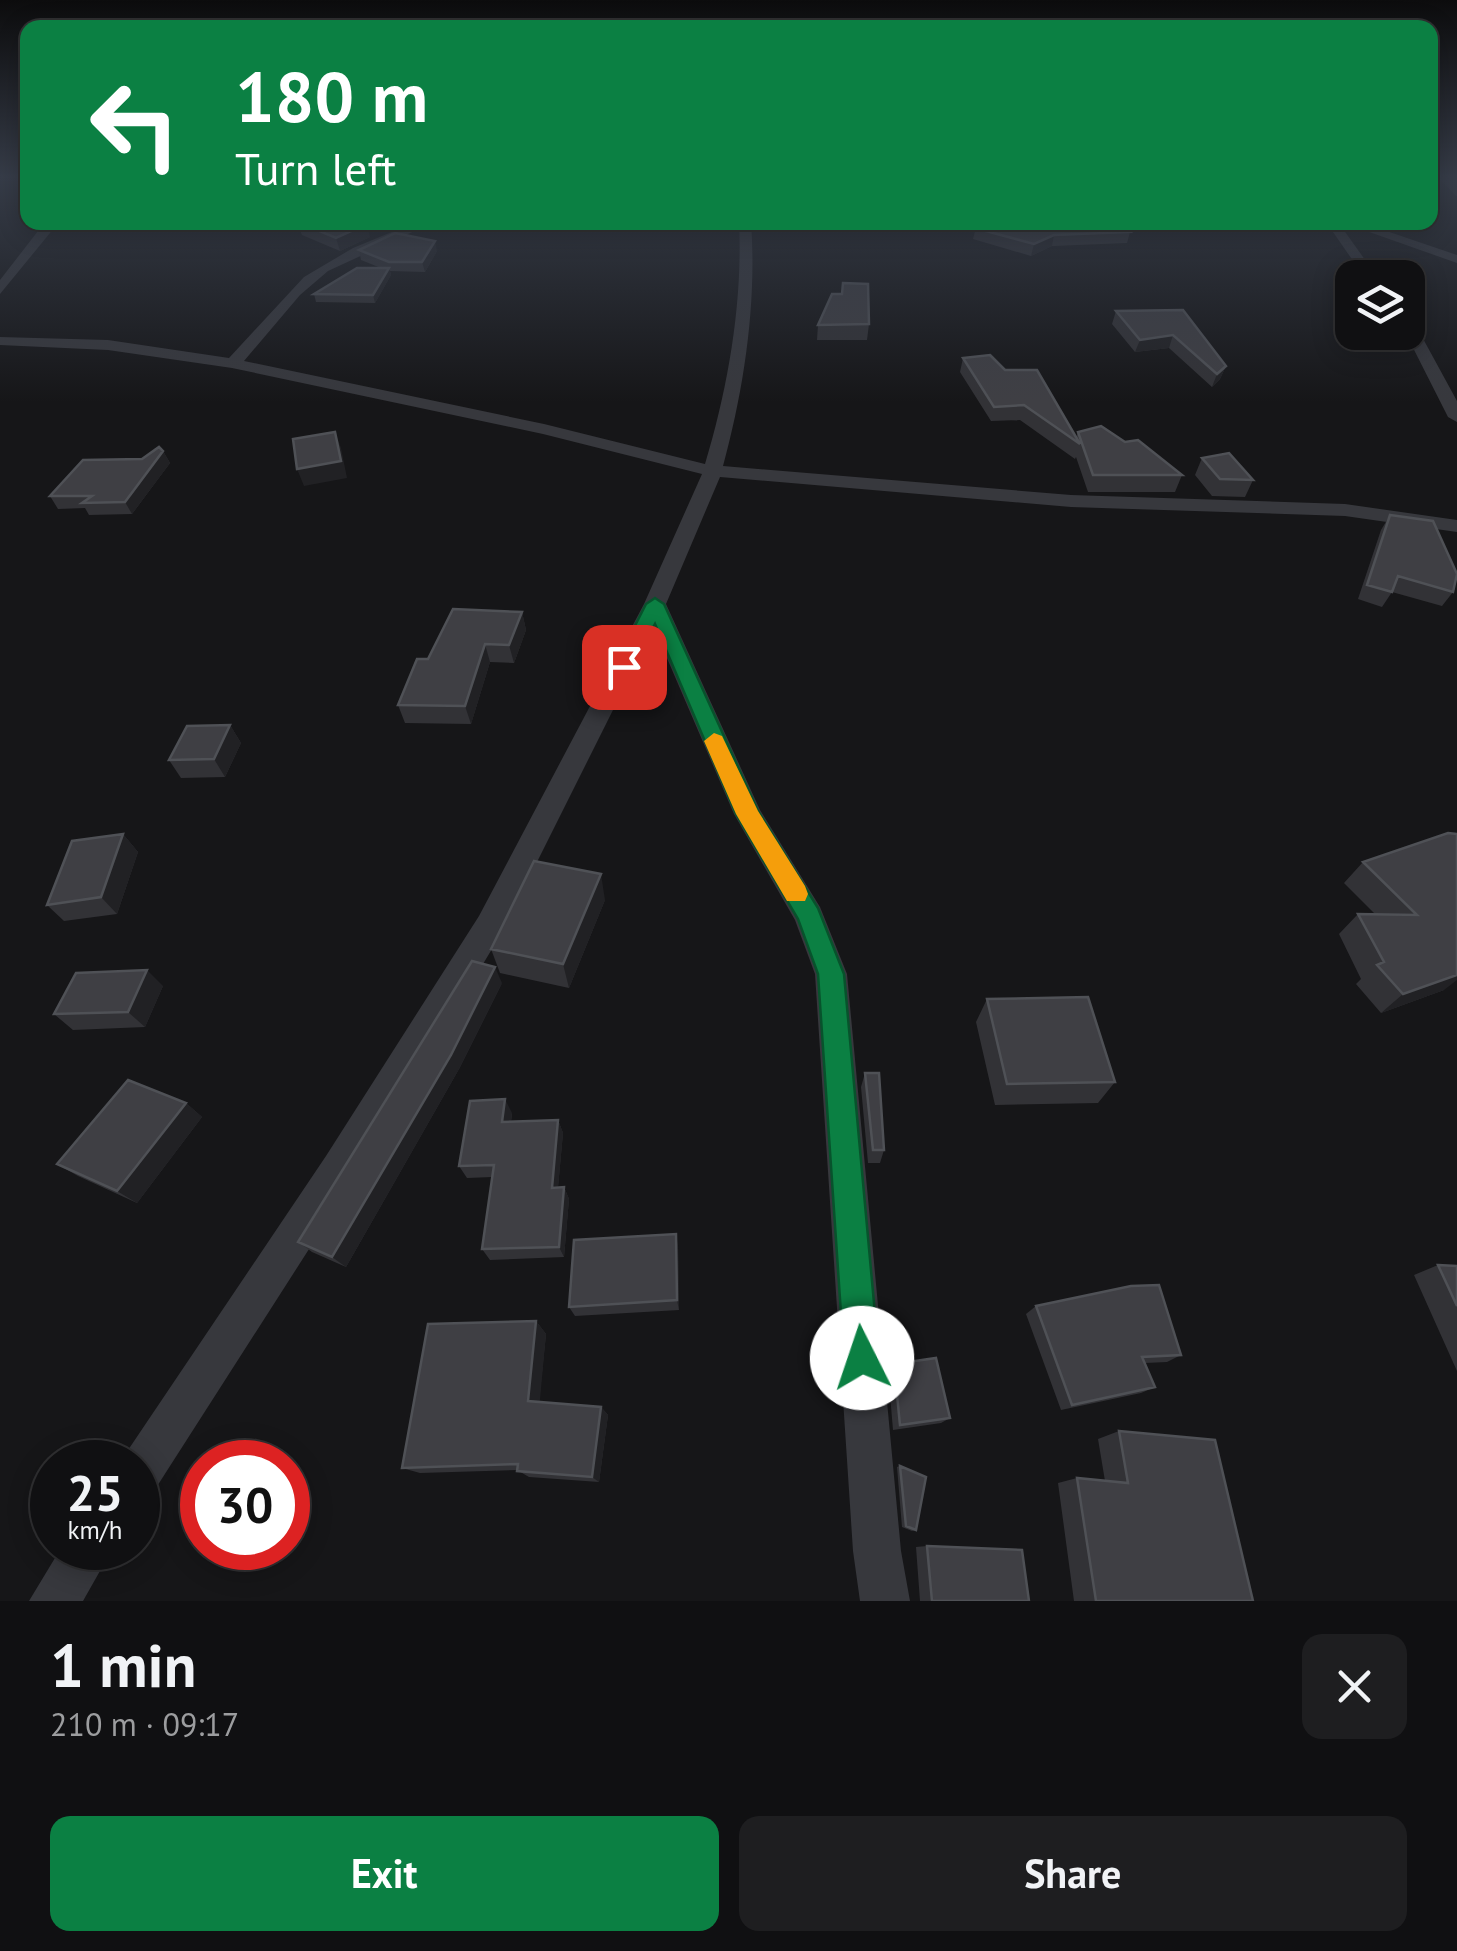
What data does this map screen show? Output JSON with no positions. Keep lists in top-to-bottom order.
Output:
{
  "page": {
    "turn": ["180 m", "Turn left"],
    "speed": "25 km/h",
    "limit": "30",
    "heading": ["1 min", "210 m · 09:17"],
    "buttons": ["Exit", "Share"]
  }
}
